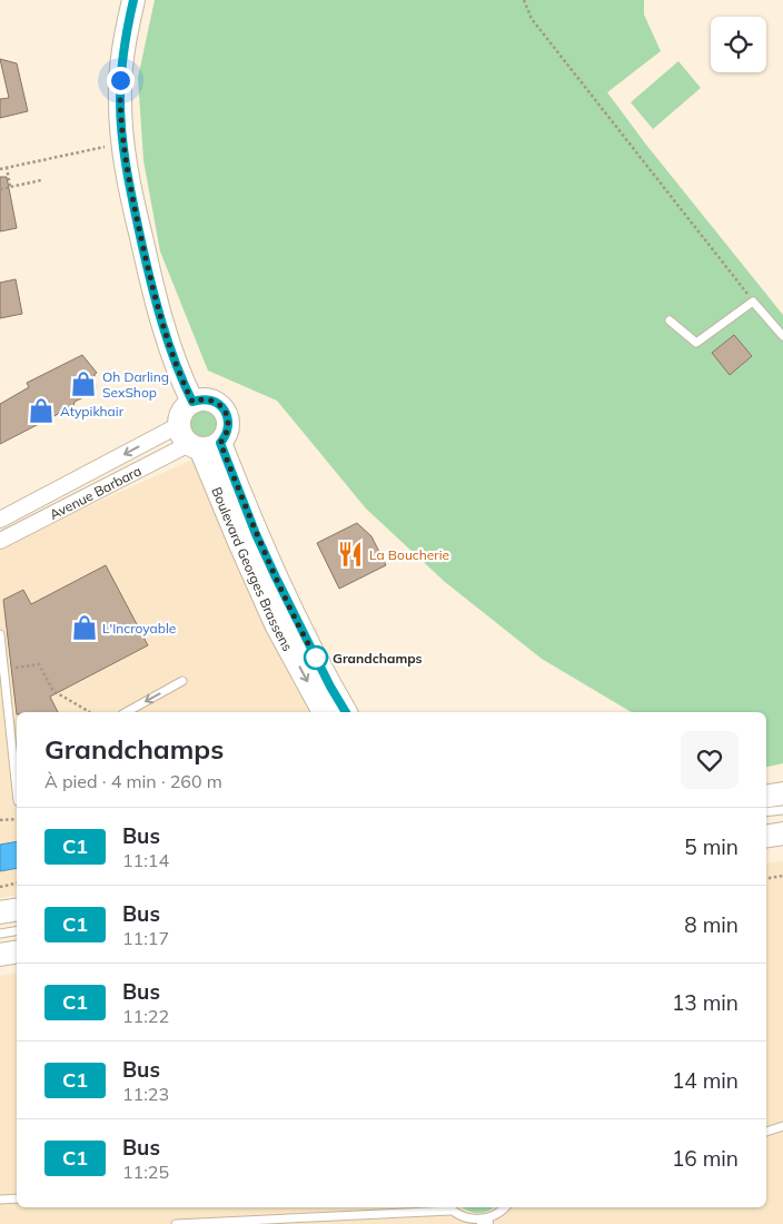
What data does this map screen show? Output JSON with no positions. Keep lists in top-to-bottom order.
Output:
{
  "streets": {
    "street": ["Avenue Barbara", "Boulevard Georges Brassens"]
  },
  "crossings": [
    ["Avenue Barbara", "Boulevard Georges Brassens"]
  ],
  "places": {
    "shop": ["Oh Darling SexShop", "Atypikhair", "L'Incroyable"],
    "restaurant": ["La Boucherie"],
    "other": ["Grandchamps"]
  },
  "lines": ["bus line C1"],
  "page": {
    "heading": ["Grandchamps", "À pied · 4 min · 260 m"],
    "list": [
      {
        "mark": "C1",
        "name": "Bus",
        "note": "11:14",
        "value": "5 min"
      },
      {
        "mark": "C1",
        "name": "Bus",
        "note": "11:17",
        "value": "8 min"
      },
      {
        "mark": "C1",
        "name": "Bus",
        "note": "11:22",
        "value": "13 min"
      },
      {
        "mark": "C1",
        "name": "Bus",
        "note": "11:23",
        "value": "14 min"
      },
      {
        "mark": "C1",
        "name": "Bus",
        "note": "11:25",
        "value": "16 min"
      }
    ]
  }
}
